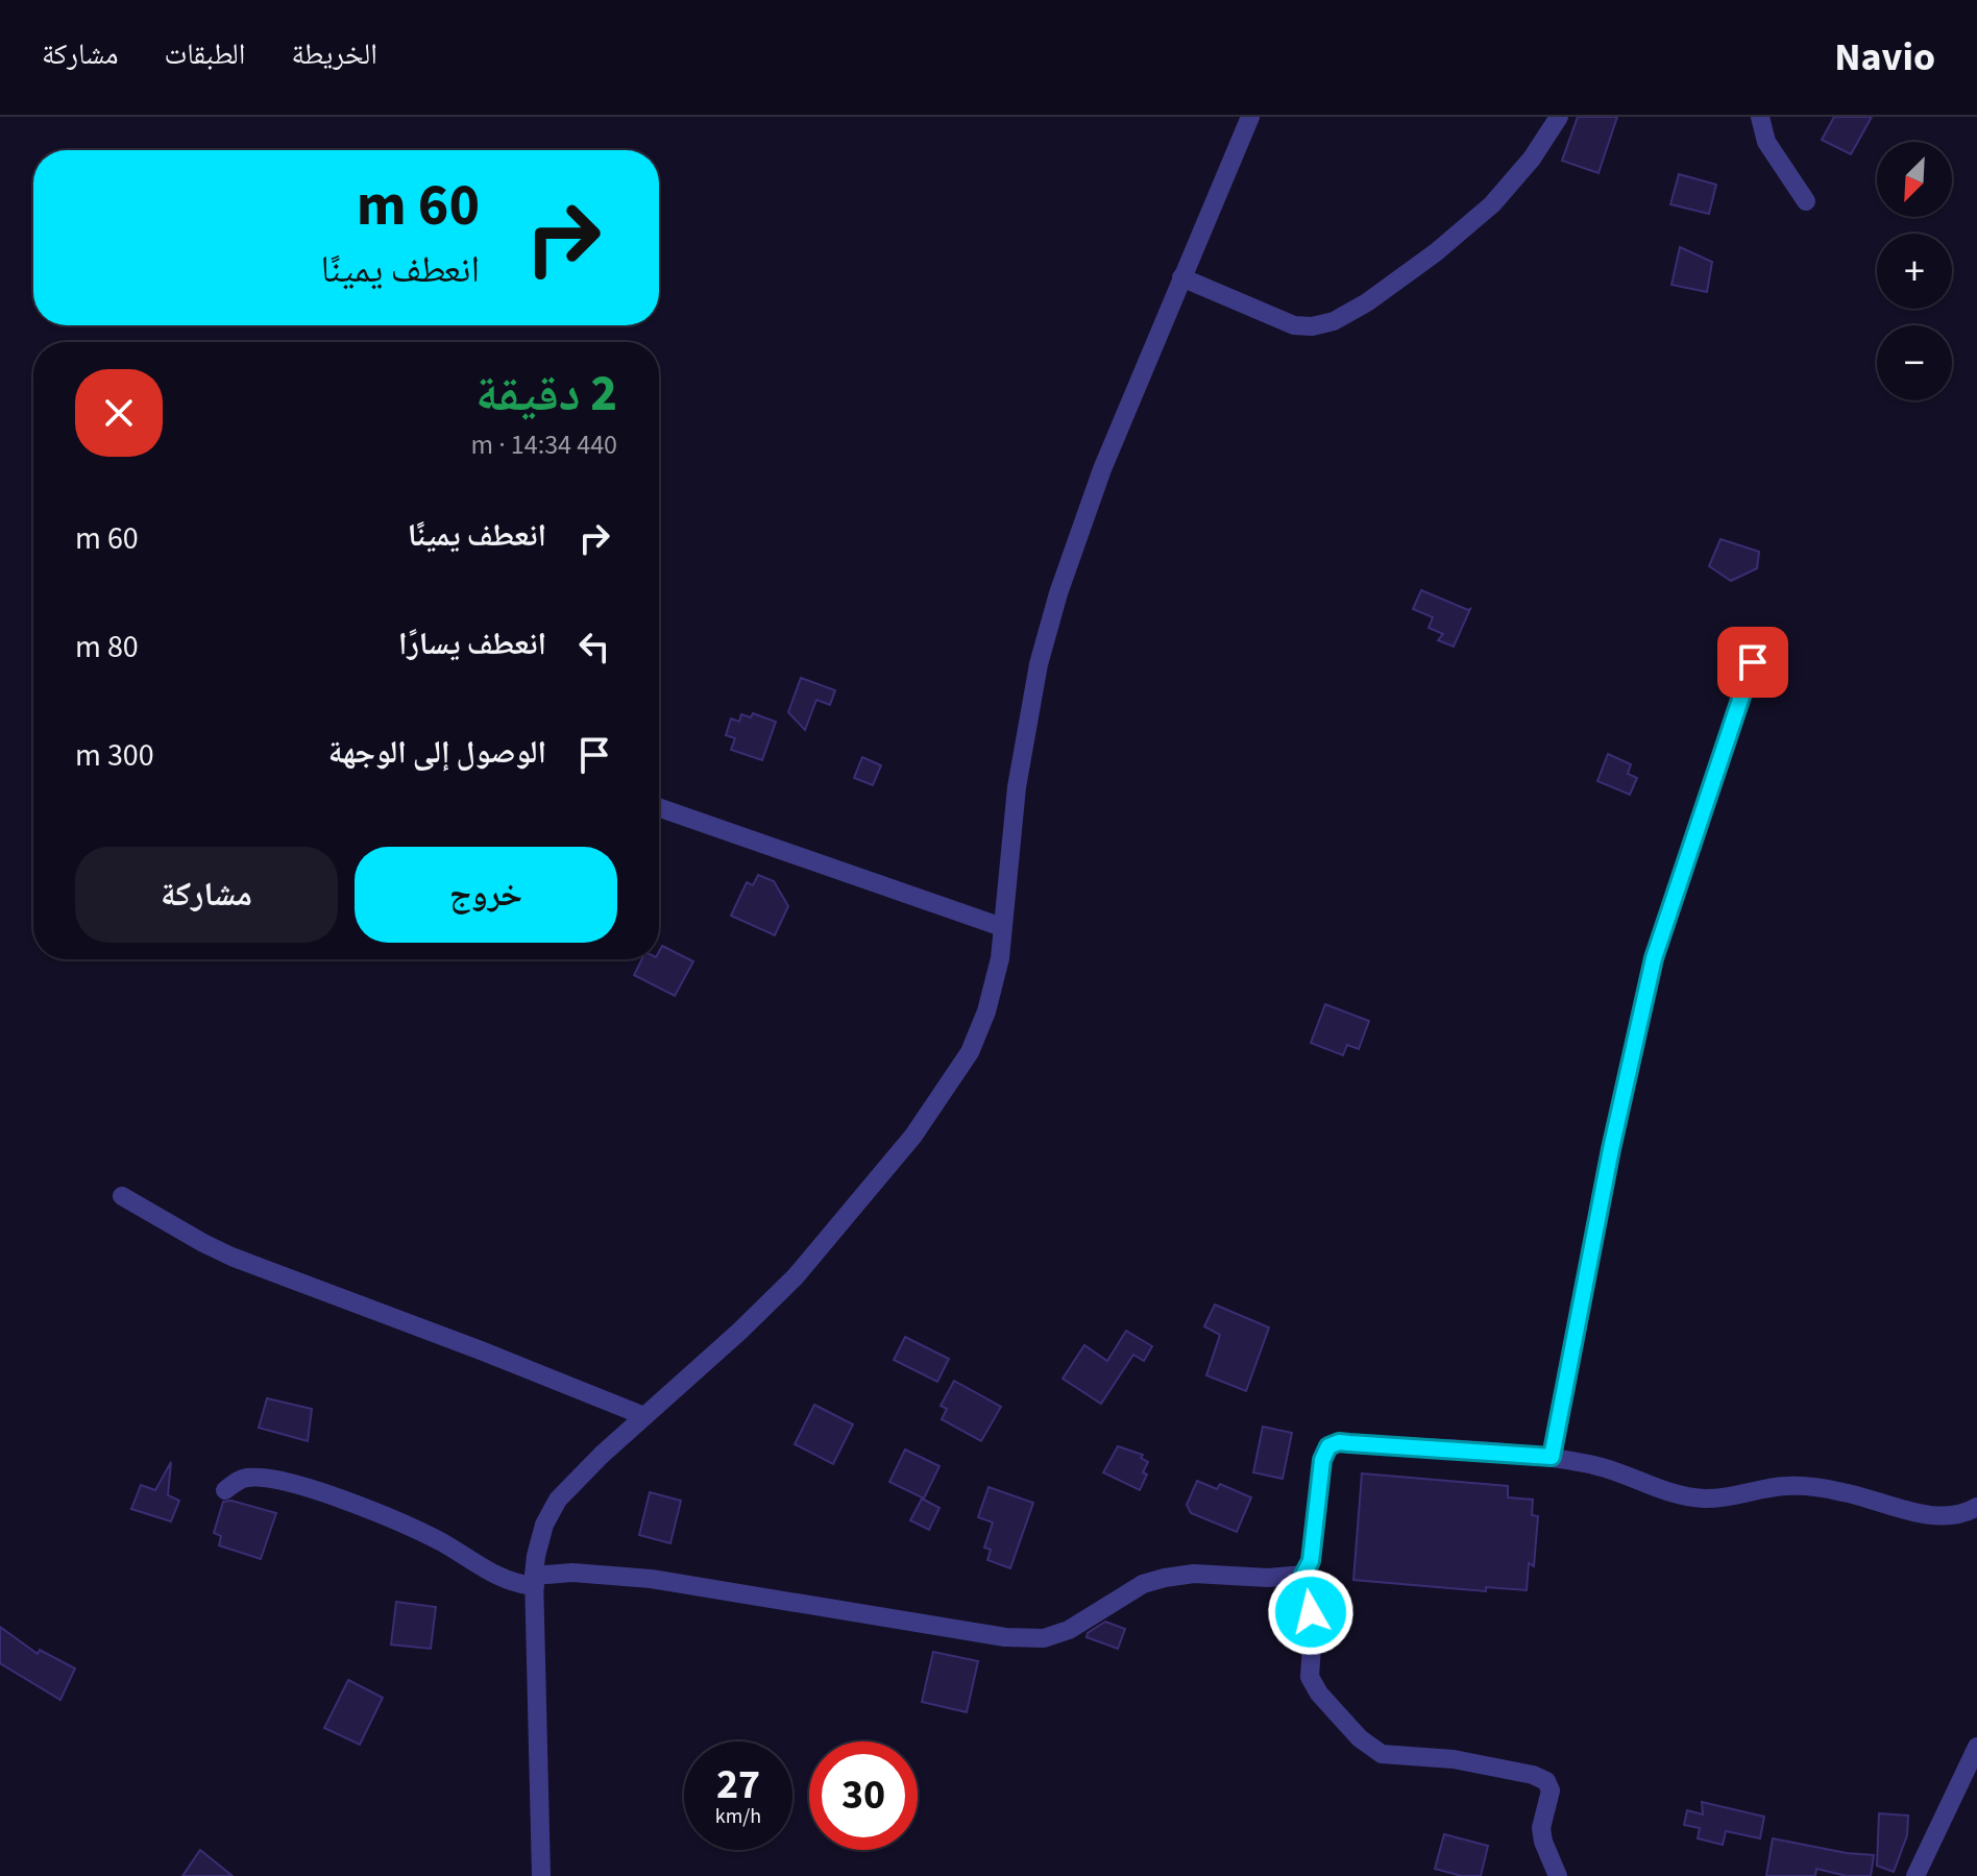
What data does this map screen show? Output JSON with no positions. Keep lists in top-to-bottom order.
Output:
{
  "north": "bottom left",
  "page": {
    "header": "Navio",
    "nav": ["الخريطة", "الطبقات", "مشاركة"],
    "map_buttons": ["+", "−"],
    "turn": ["60 m", "انعطف يمينًا"],
    "heading": ["2 دقيقة", "440 m · 14:34"],
    "list": [
      {
        "name": "انعطف يمينًا",
        "value": "60 m"
      },
      {
        "name": "انعطف يسارًا",
        "value": "80 m"
      },
      {
        "name": "الوصول إلى الوجهة",
        "value": "300 m"
      }
    ],
    "buttons": ["خروج", "مشاركة"],
    "speed": "27 km/h",
    "limit": "30"
  }
}
